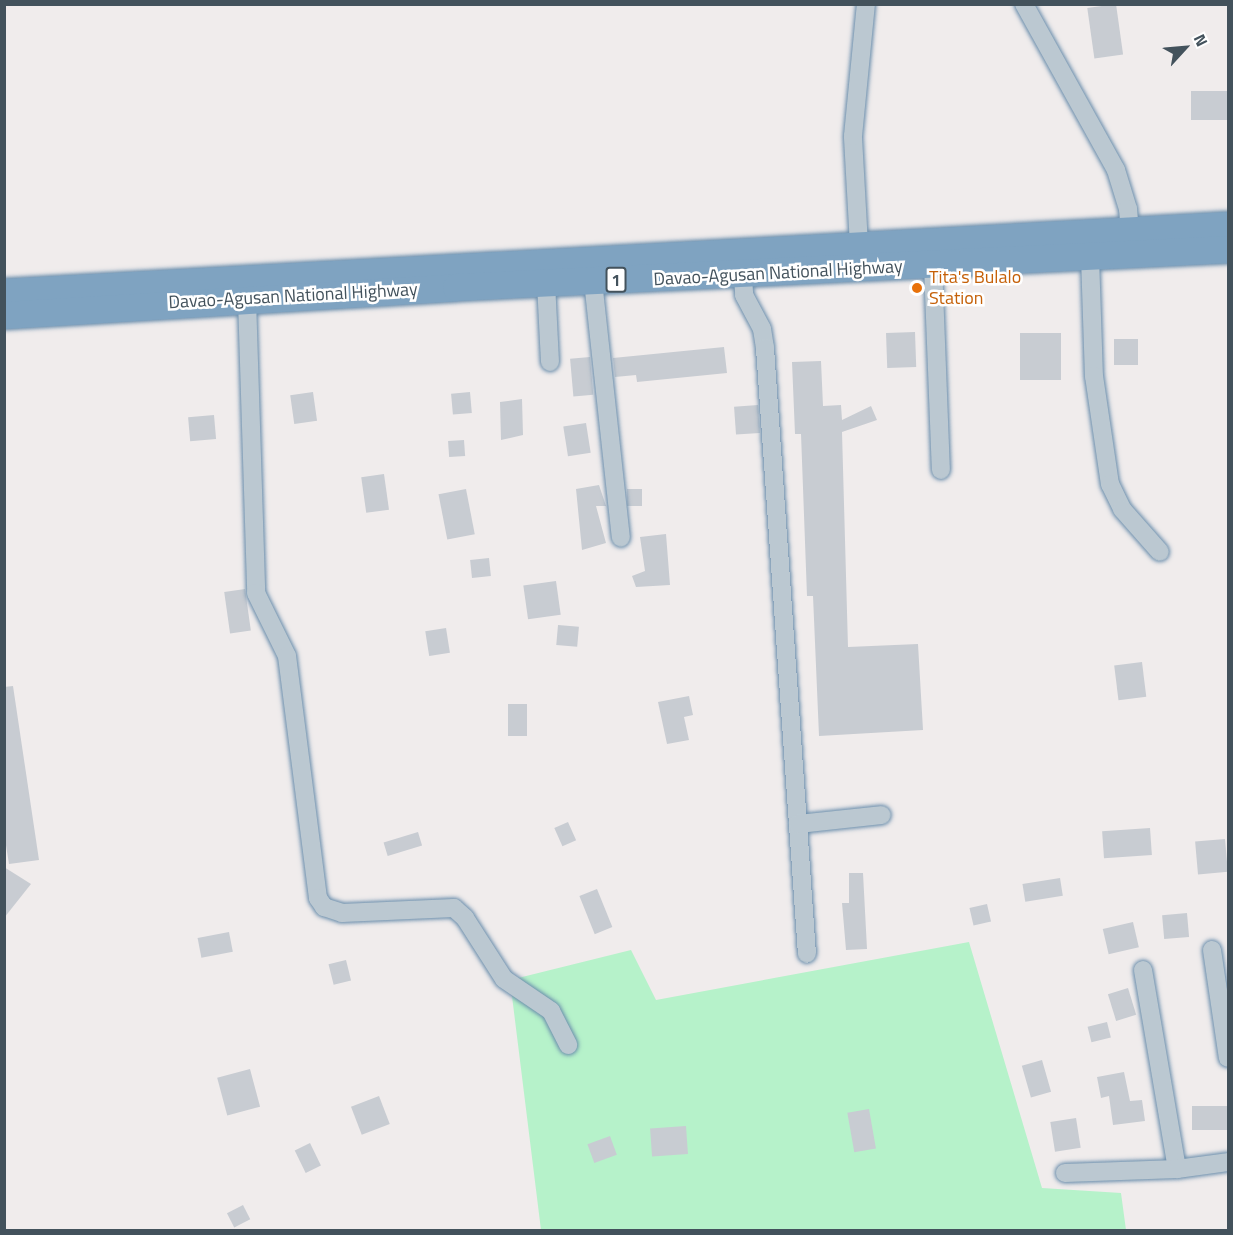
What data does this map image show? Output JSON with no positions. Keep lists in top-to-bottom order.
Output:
{
  "streets": {
    "highway": ["Davao-Agusan National Highway", "1"]
  },
  "places": ["Tita's Bulalo Station"],
  "north": "top right"
}
